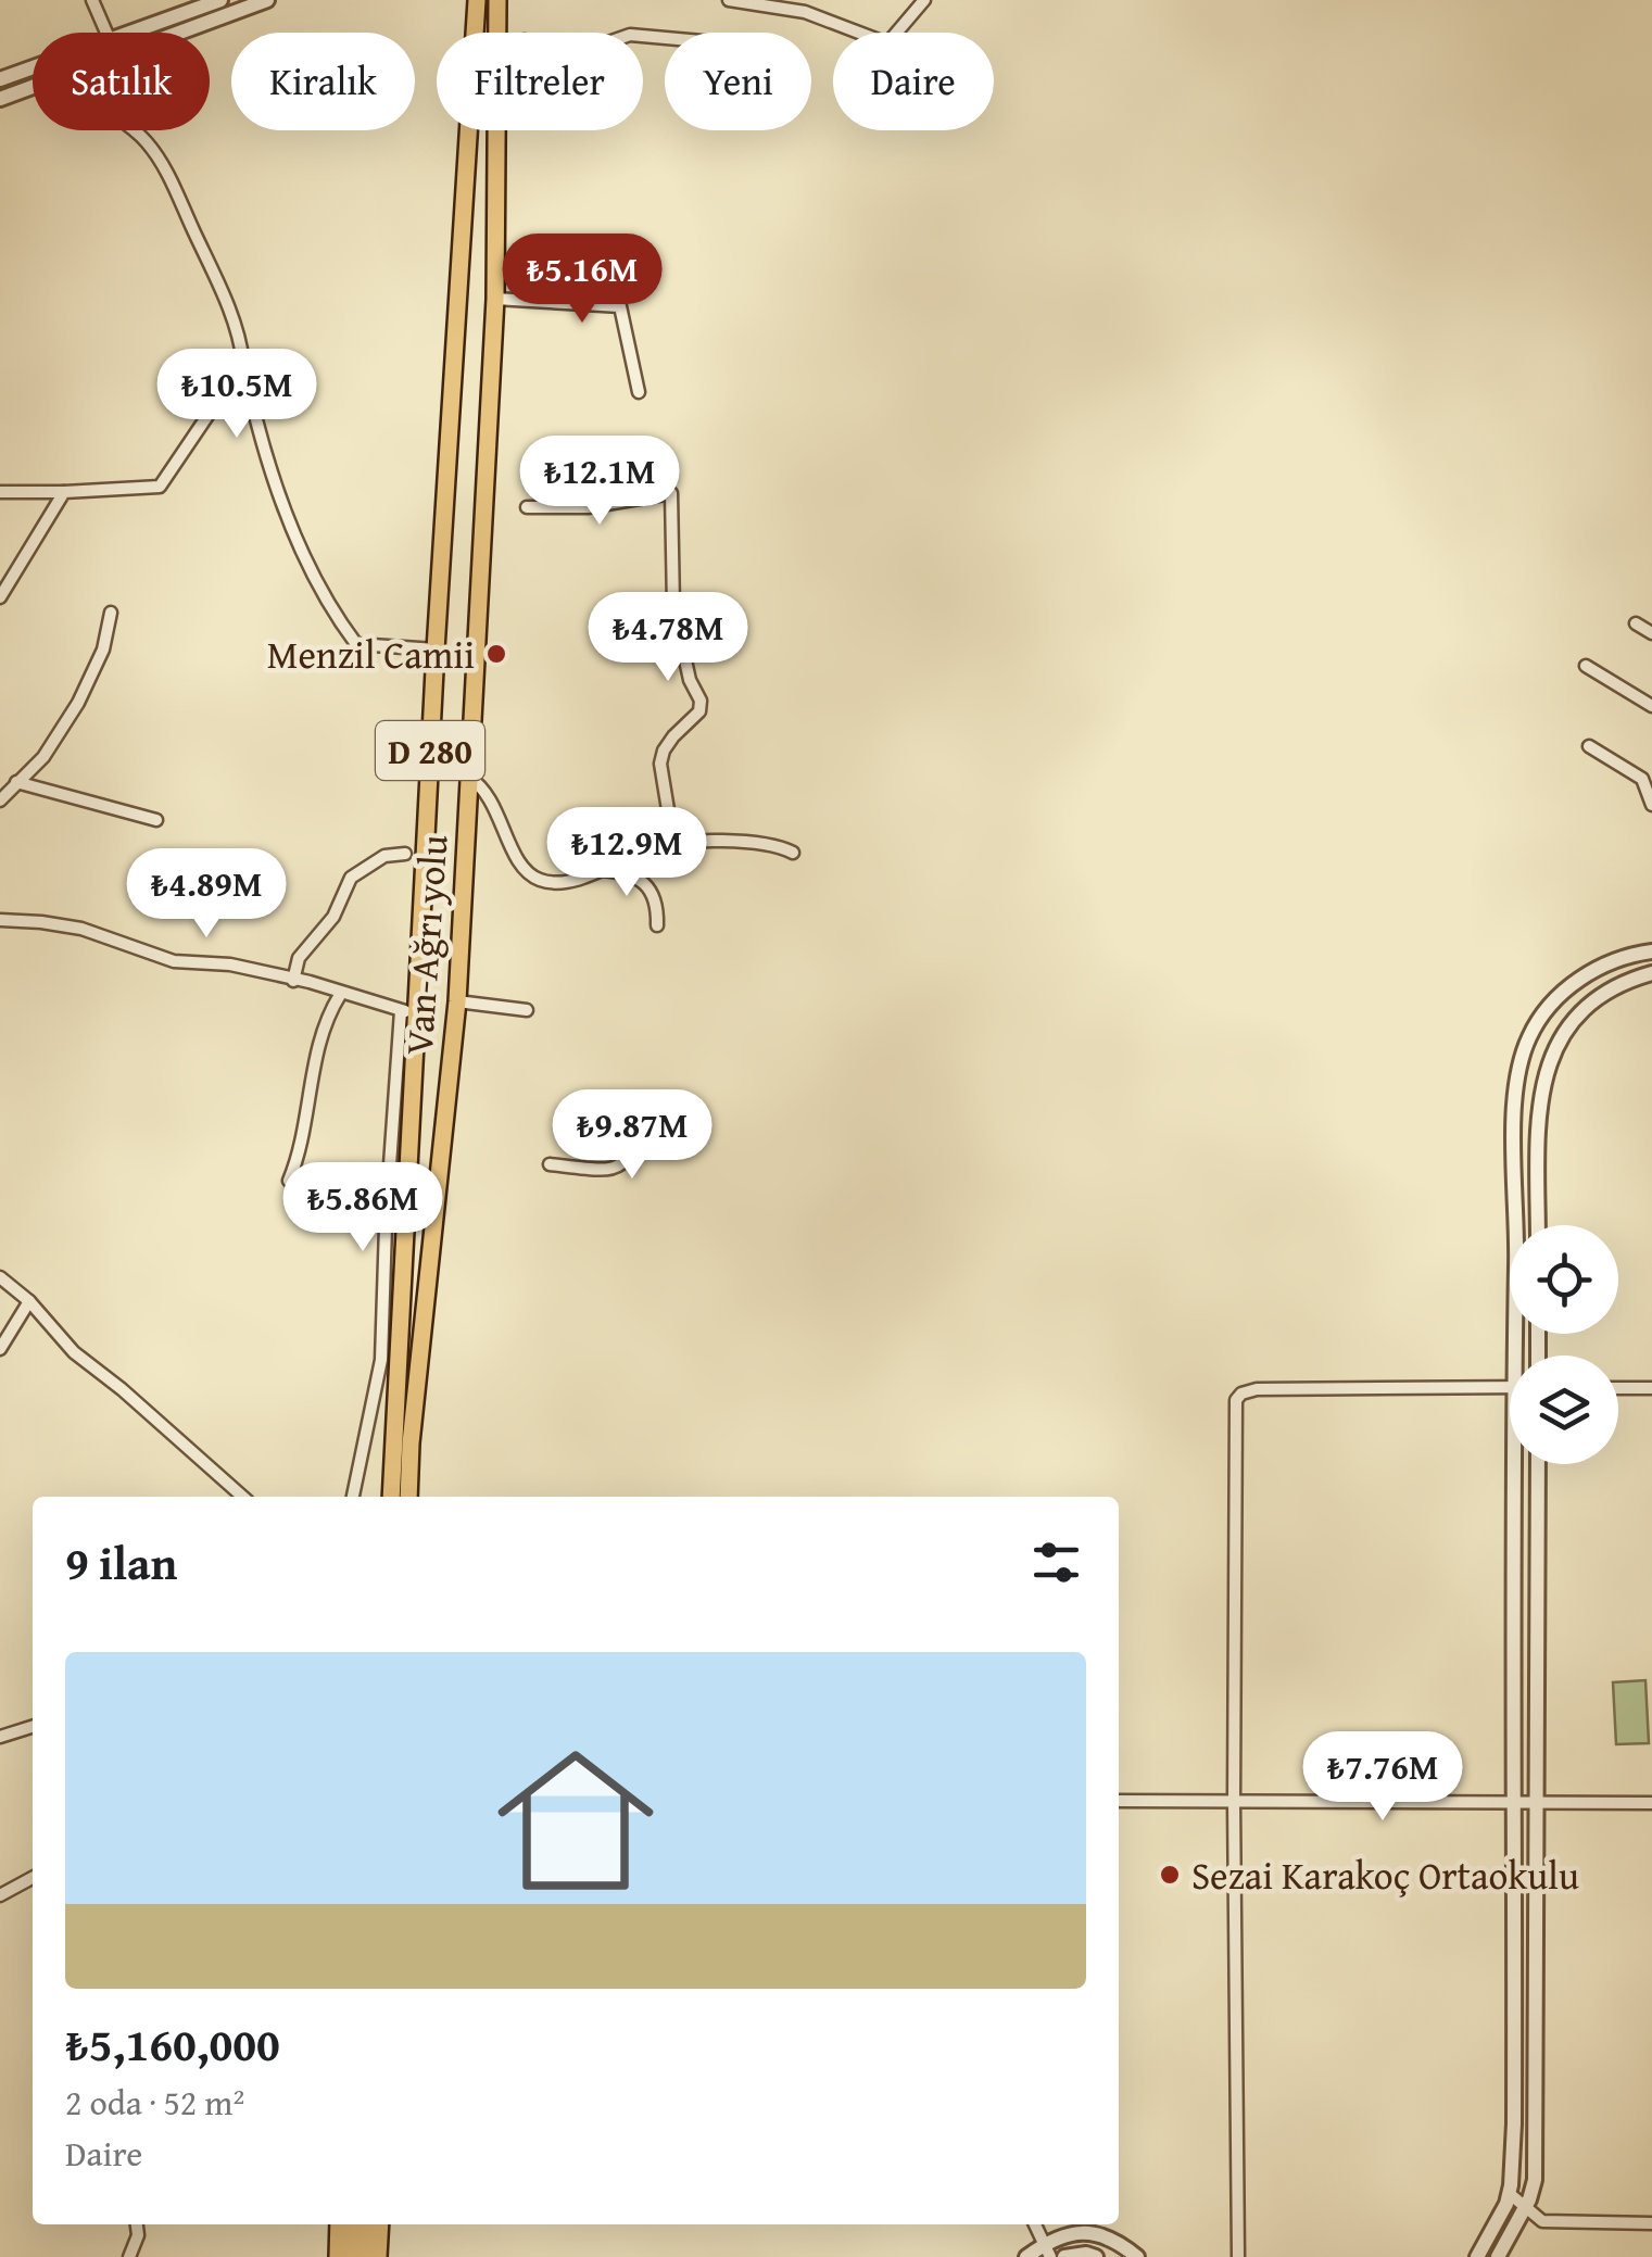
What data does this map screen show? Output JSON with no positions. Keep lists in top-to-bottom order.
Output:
{
  "streets": {
    "highway": ["D 280", "Van-Ağrı yolu"]
  },
  "places": ["Menzil Camii", "Sezai Karakoç Ortaokulu"],
  "page": {
    "chip": [
      "Satılık",
      "Kiralık",
      "Filtreler",
      "Yeni",
      "Daire"
    ],
    "price": [
      "₺5.16M",
      "₺10.5M",
      "₺12.1M",
      "₺4.78M",
      "₺12.9M",
      "₺4.89M",
      "₺9.87M",
      "₺5.86M",
      "₺7.76M"
    ],
    "heading": "9 ilan",
    "list": [
      {
        "name": "₺5,160,000",
        "note": "2 oda · 52 m² · Daire"
      }
    ]
  }
}
